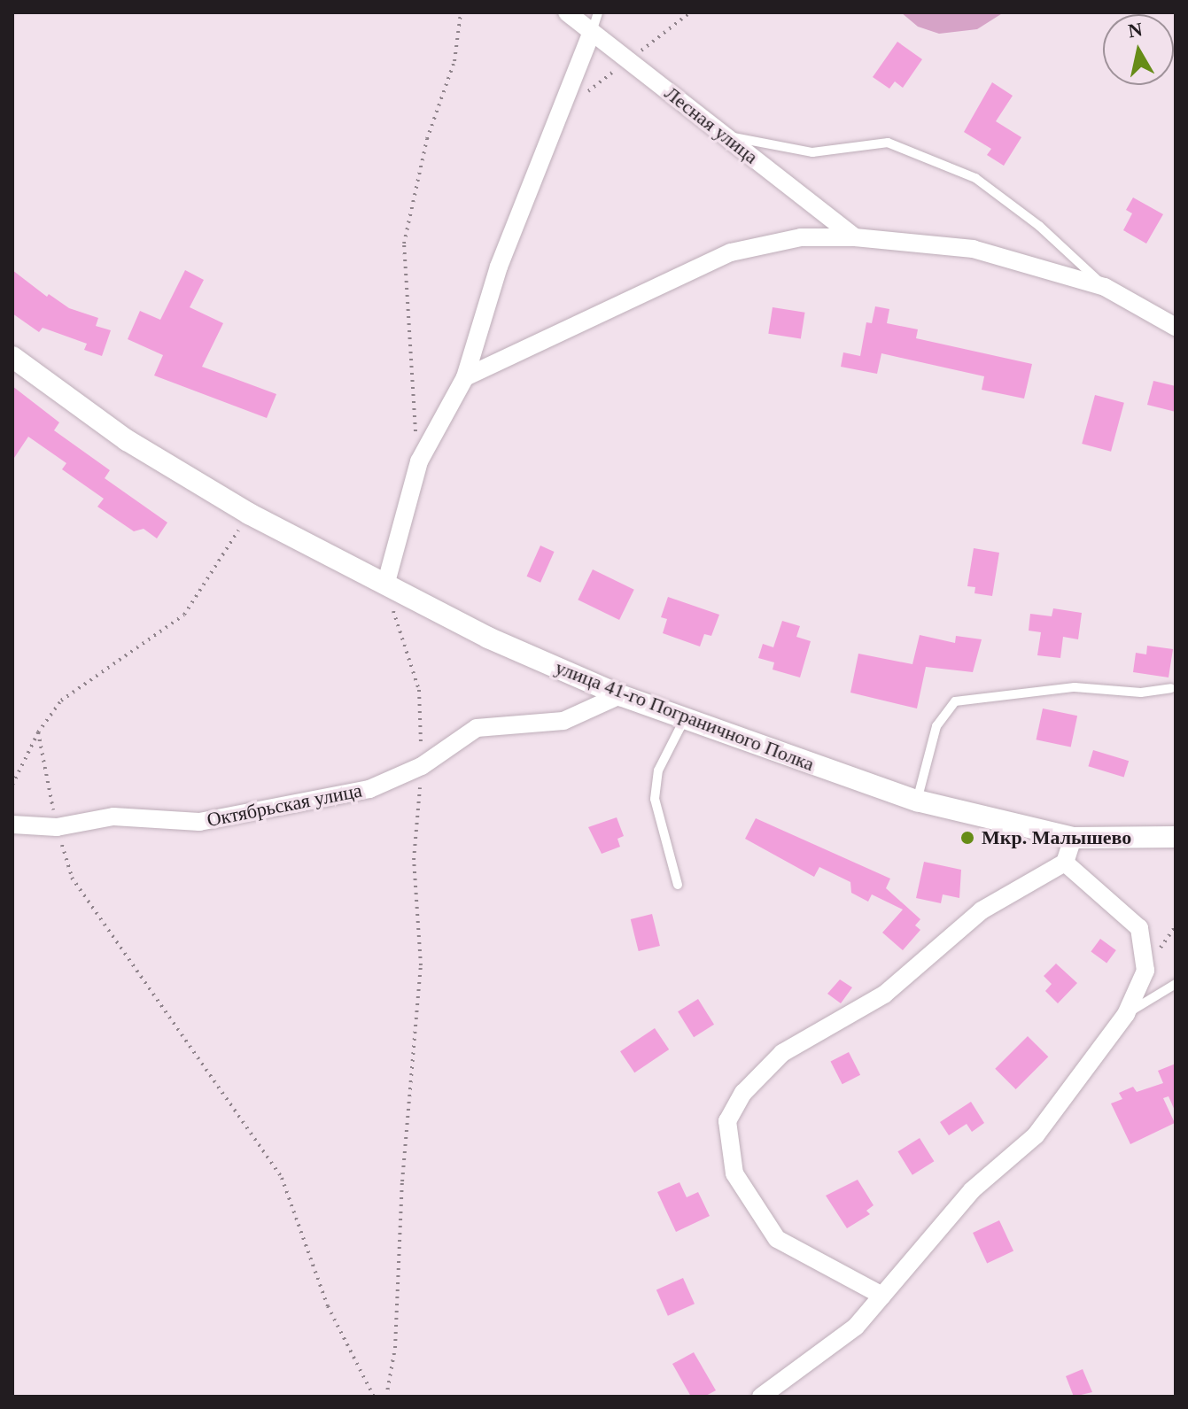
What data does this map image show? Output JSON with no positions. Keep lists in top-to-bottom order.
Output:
{
  "streets": {
    "street": ["Лесная улица", "улица 41-го Пограничного Полка", "Октябрьская улица"]
  },
  "crossings": [
    ["улица 41-го Пограничного Полка", "Октябрьская улица"]
  ],
  "places": ["Мкр. Малышево"],
  "north": "top"
}
